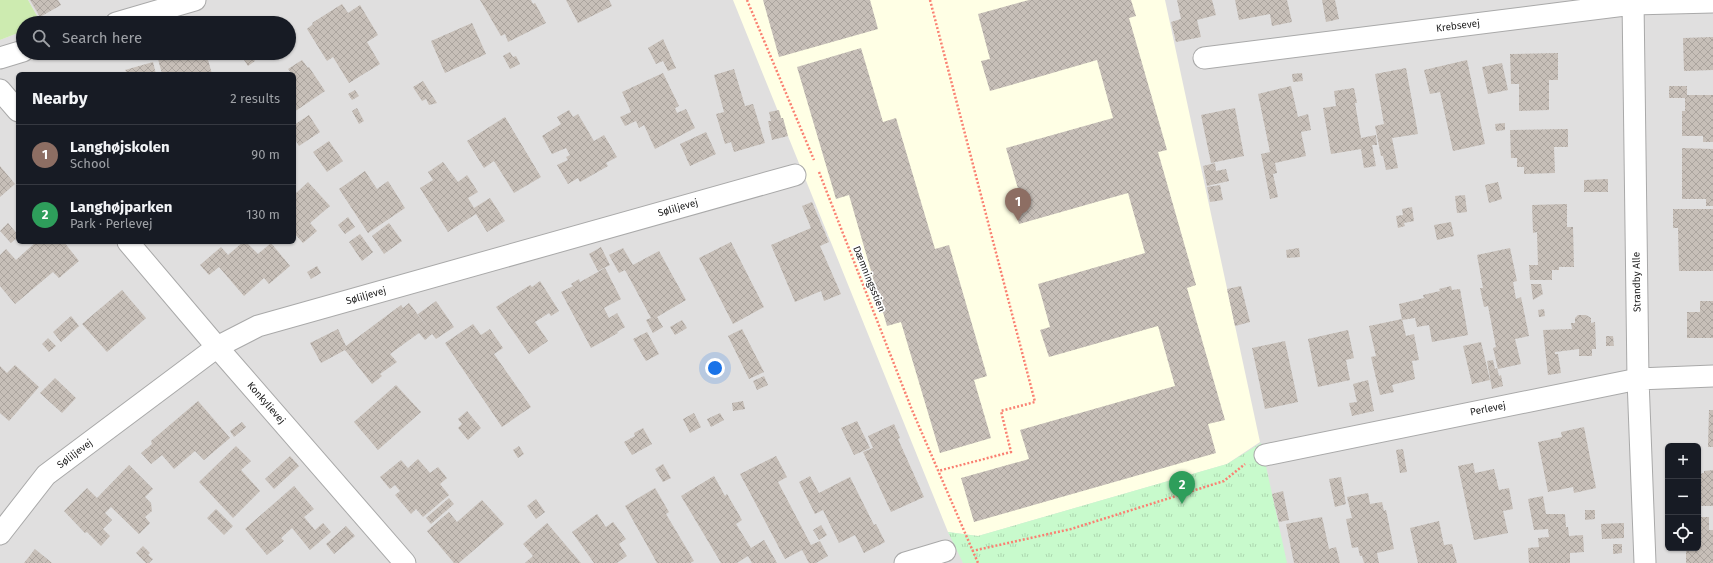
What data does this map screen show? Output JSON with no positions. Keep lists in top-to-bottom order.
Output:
{
  "streets": {
    "street": [
      "Krebsevej",
      "Søliljevej",
      "Strandby Alle",
      "Konkylievej",
      "Perlevej"
    ],
    "path": ["Dæmningsstien"]
  },
  "crossings": [
    ["Krebsevej", "Strandby Alle"],
    ["Søliljevej", "Konkylievej"],
    ["Strandby Alle", "Perlevej"]
  ],
  "page": {
    "search": "Search here",
    "heading": ["Nearby", "2 results"],
    "list": [
      {
        "mark": "1",
        "name": "Langhøjskolen",
        "note": "School",
        "value": "90 m"
      },
      {
        "mark": "2",
        "name": "Langhøjparken",
        "note": "Park · Perlevej",
        "value": "130 m"
      }
    ],
    "pins": ["1", "2"],
    "map_buttons": ["+", "−"]
  }
}
